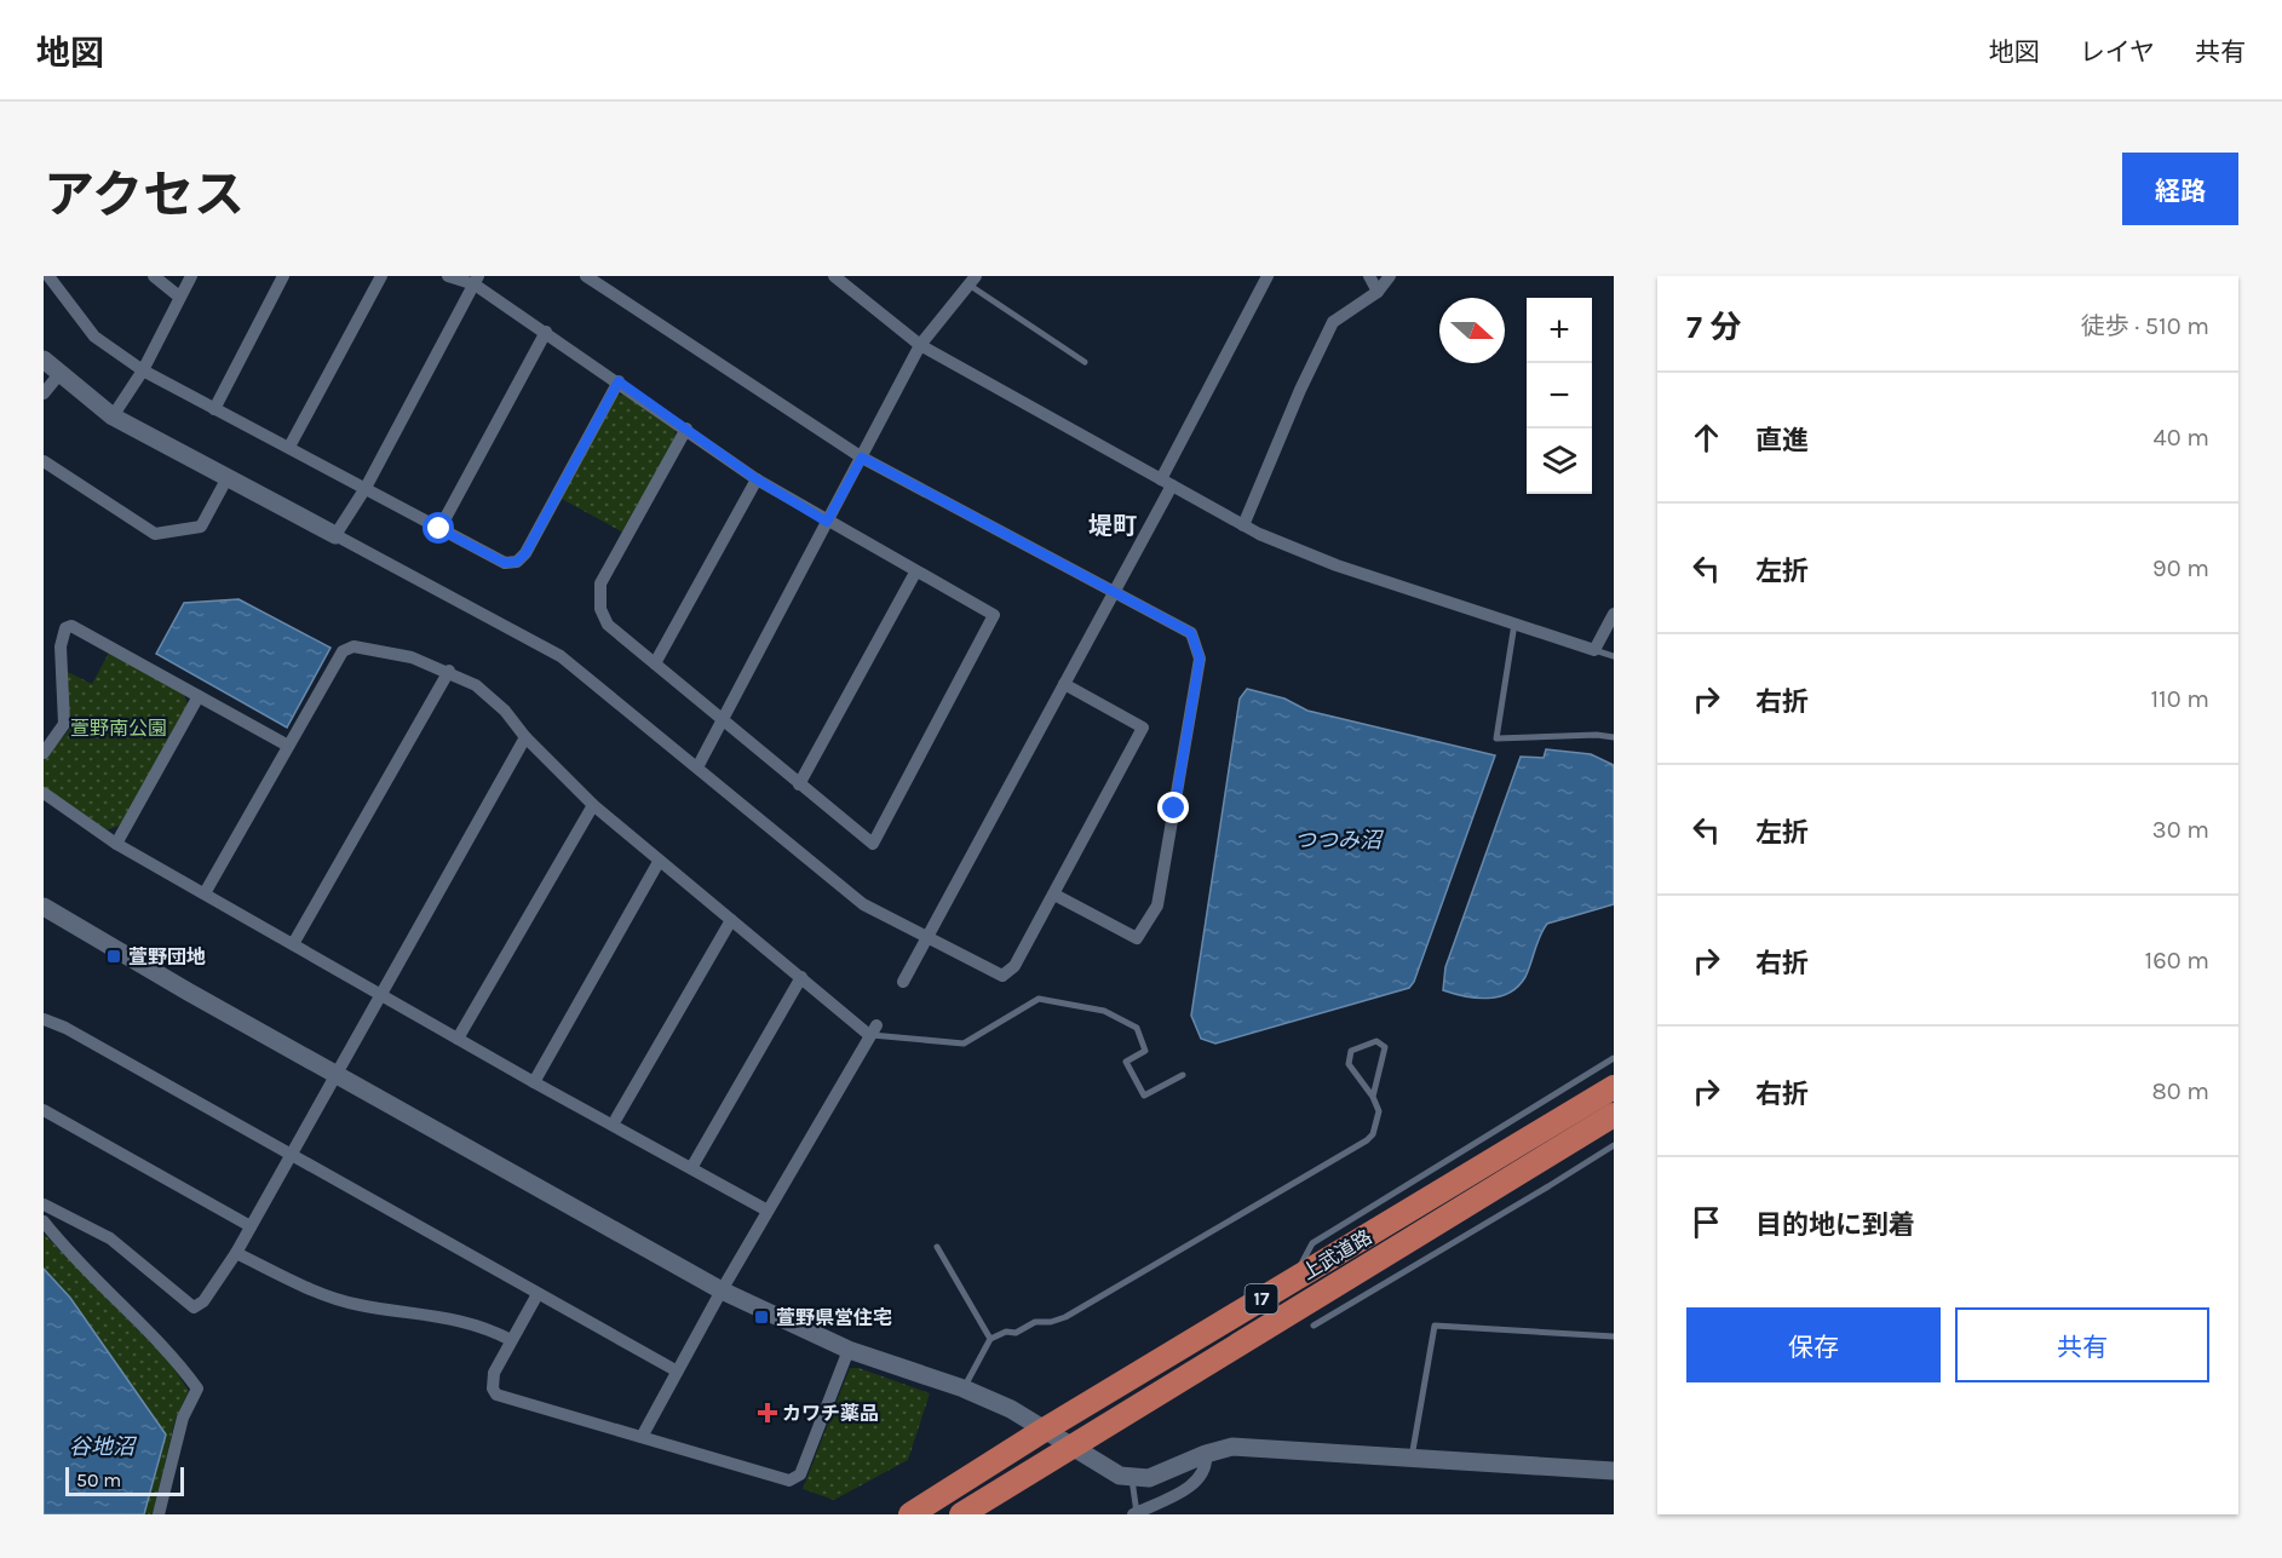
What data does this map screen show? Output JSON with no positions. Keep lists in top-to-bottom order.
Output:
{
  "streets": {
    "highway": ["上武道路", "17"]
  },
  "districts": ["堤町"],
  "water": ["つつみ沼", "谷地沼"],
  "parks": ["萱野南公園"],
  "places": {
    "transit": ["萱野団地", "萱野県営住宅"],
    "health": ["カワチ薬品"]
  },
  "scale_bar": "50 m",
  "north": "right",
  "page": {
    "header": "地図",
    "nav": ["地図", "レイヤ", "共有"],
    "title": "アクセス",
    "buttons": [
      "経路",
      ["保存", "共有"]
    ],
    "heading": ["7 分", "徒歩 · 510 m"],
    "map_buttons": ["+", "−"],
    "list": [
      ["直進", "40 m"],
      ["左折", "90 m"],
      ["右折", "110 m"],
      ["左折", "30 m"],
      ["右折", "160 m"],
      ["右折", "80 m"],
      "目的地に到着"
    ],
    "scale": "50 m"
  }
}
